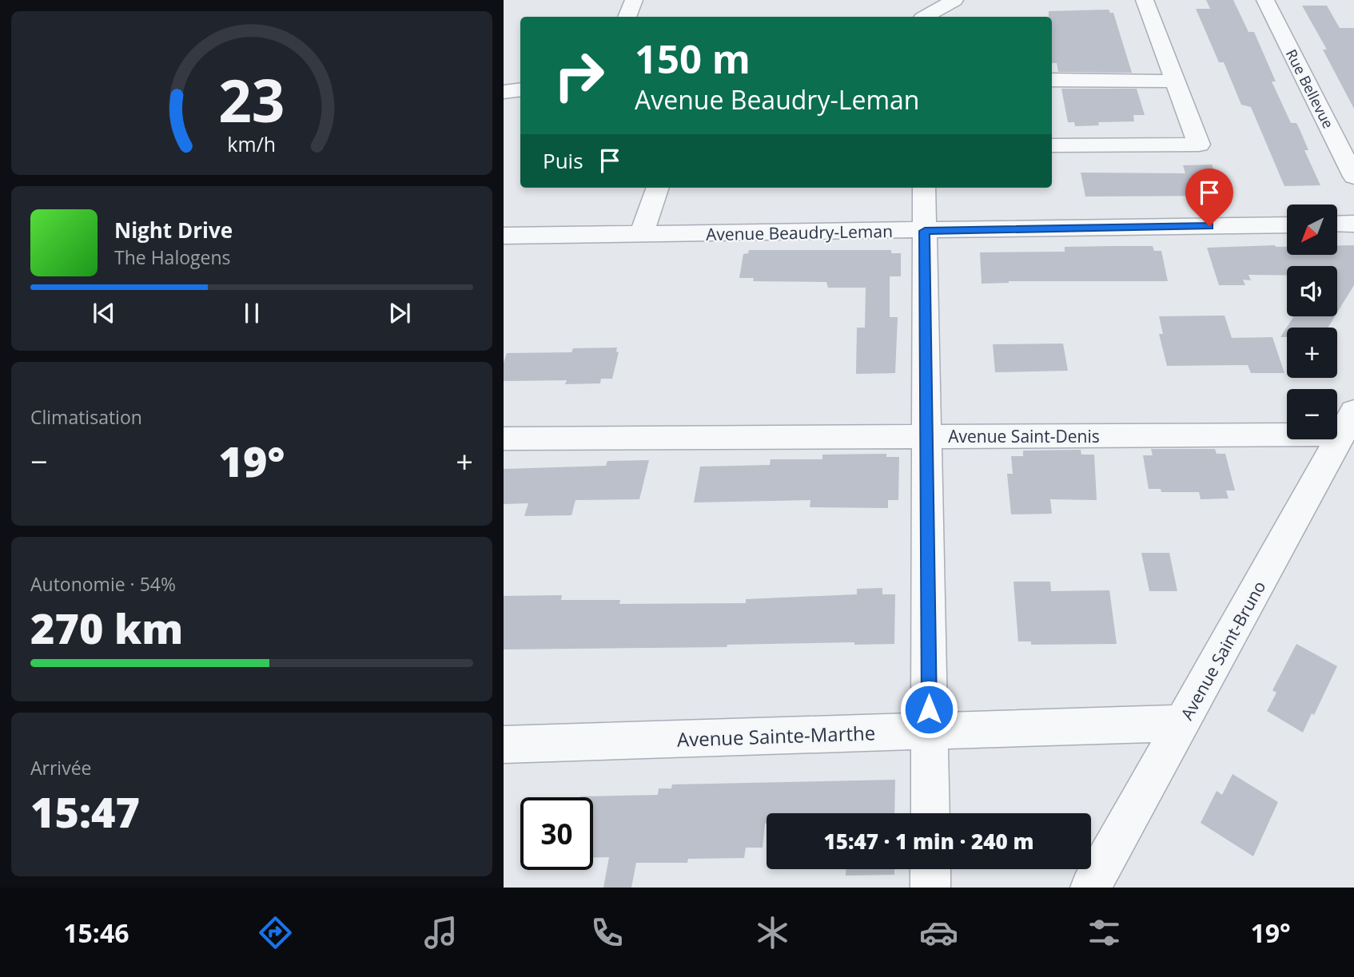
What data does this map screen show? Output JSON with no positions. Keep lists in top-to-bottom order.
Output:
{
  "streets": {
    "street": [
      "Rue Bellevue",
      "Avenue Beaudry-Leman",
      "Avenue Saint-Denis",
      "Avenue Saint-Bruno",
      "Avenue Sainte-Marthe"
    ]
  },
  "crossings": [
    ["Avenue Saint-Denis", "Avenue Saint-Bruno"],
    ["Avenue Saint-Bruno", "Avenue Sainte-Marthe"]
  ],
  "north": "bottom left",
  "page": {
    "turn": ["150 m", "Avenue Beaudry-Leman"],
    "then": "Puis",
    "map_buttons": ["+", "−"],
    "song": ["Night Drive", "The Halogens"],
    "tile": [
      "Climatisation",
      ["Autonomie · 54%", "270 km"],
      ["Arrivée", "15:47"]
    ],
    "heat": ["−", "19°", "+"],
    "limit": "30",
    "trip": "15:47 · 1 min · 240 m",
    "tabs": ["15:46", "19°"],
    "gauge": ["23", "km/h"]
  }
}
